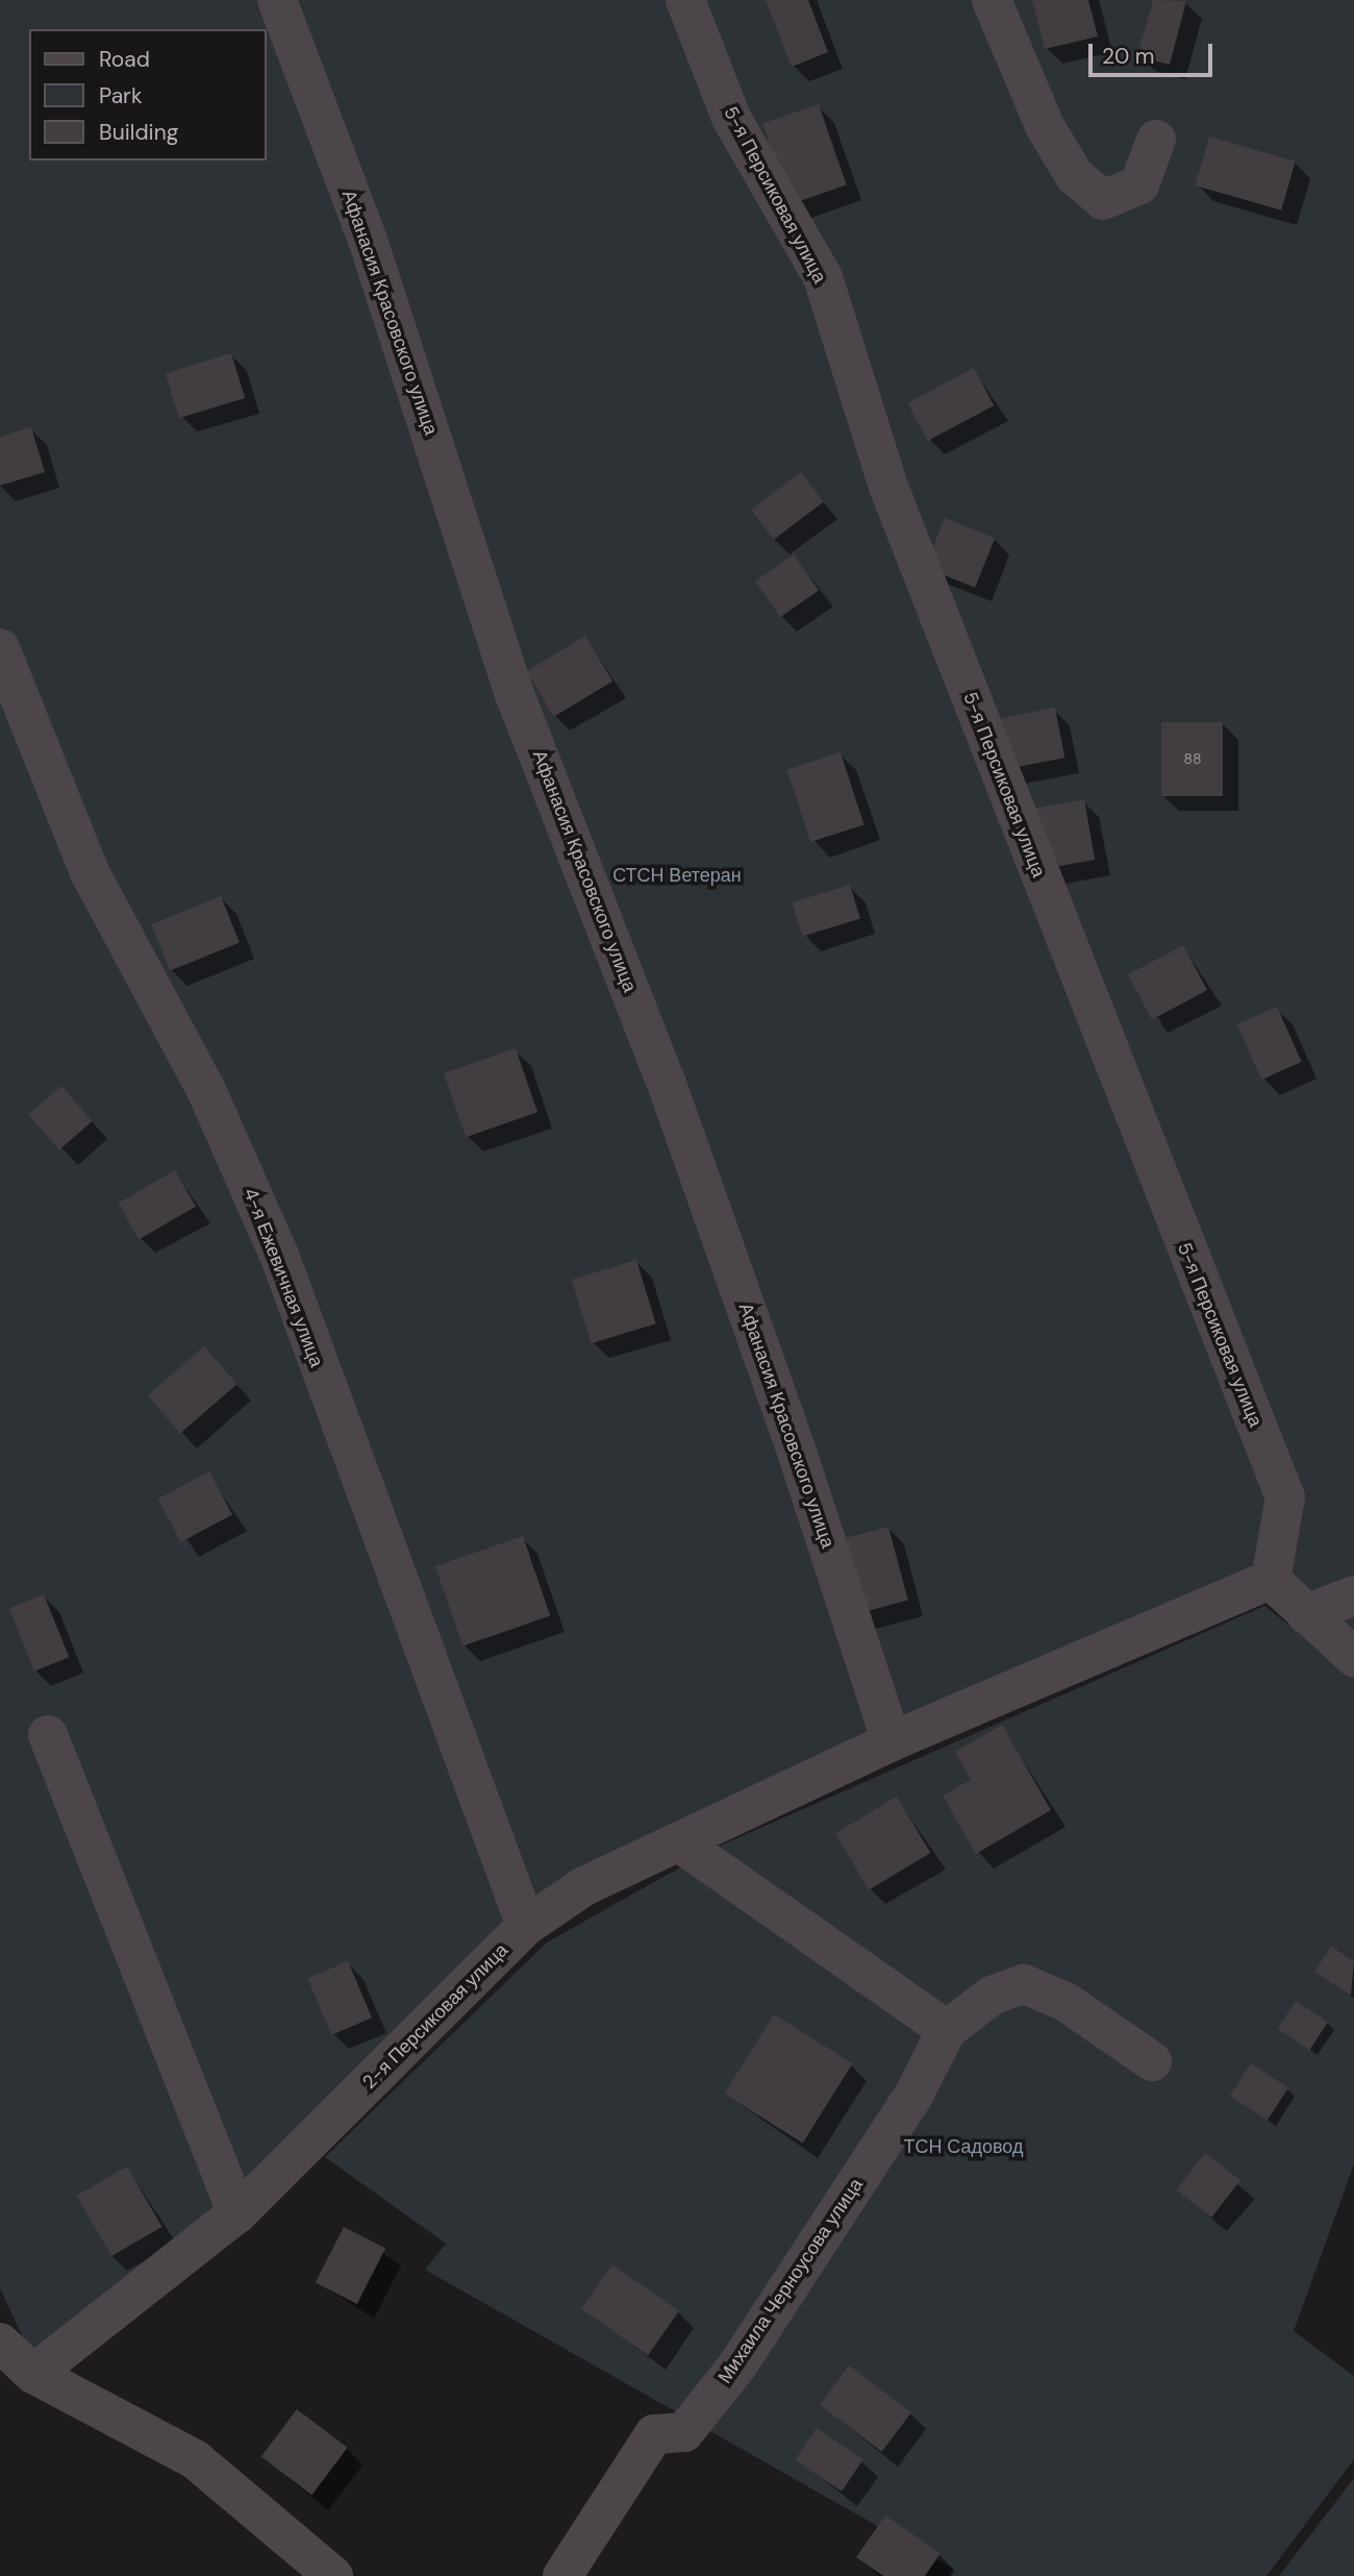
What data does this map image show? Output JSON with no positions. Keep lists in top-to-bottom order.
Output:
{
  "streets": {
    "street": [
      "5-я Персиковая улица",
      "Афанасия Красовского улица",
      "4-я Ежевичная улица",
      "2-я Персиковая улица",
      "Михаила Черноусова улица"
    ]
  },
  "crossings": [
    ["5-я Персиковая улица", "2-я Персиковая улица"],
    ["Афанасия Красовского улица", "2-я Персиковая улица"],
    ["4-я Ежевичная улица", "2-я Персиковая улица"]
  ],
  "parks": ["СТСН Ветеран", "ТСН Садовод"],
  "house_numbers": ["88"],
  "legend": ["Road", "Park", "Building"],
  "scale_bar": "20 m"
}
